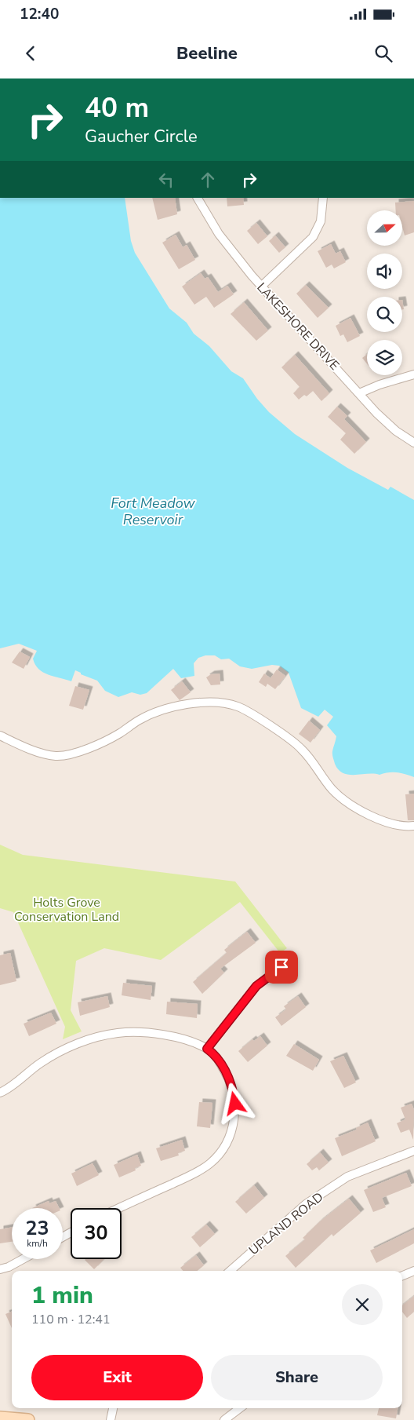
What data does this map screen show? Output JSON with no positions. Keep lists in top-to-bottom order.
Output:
{
  "streets": {
    "street": ["LAKESHORE DRIVE", "UPLAND ROAD"]
  },
  "water": ["Fort Meadow Reservoir"],
  "parks": ["Holts Grove Conservation Land"],
  "north": "right",
  "page": {
    "status": "12:40",
    "header": "Beeline",
    "turn": ["40 m", "Gaucher Circle"],
    "speed": "23 km/h",
    "limit": "30",
    "heading": ["1 min", "110 m · 12:41"],
    "buttons": ["Exit", "Share"]
  }
}
